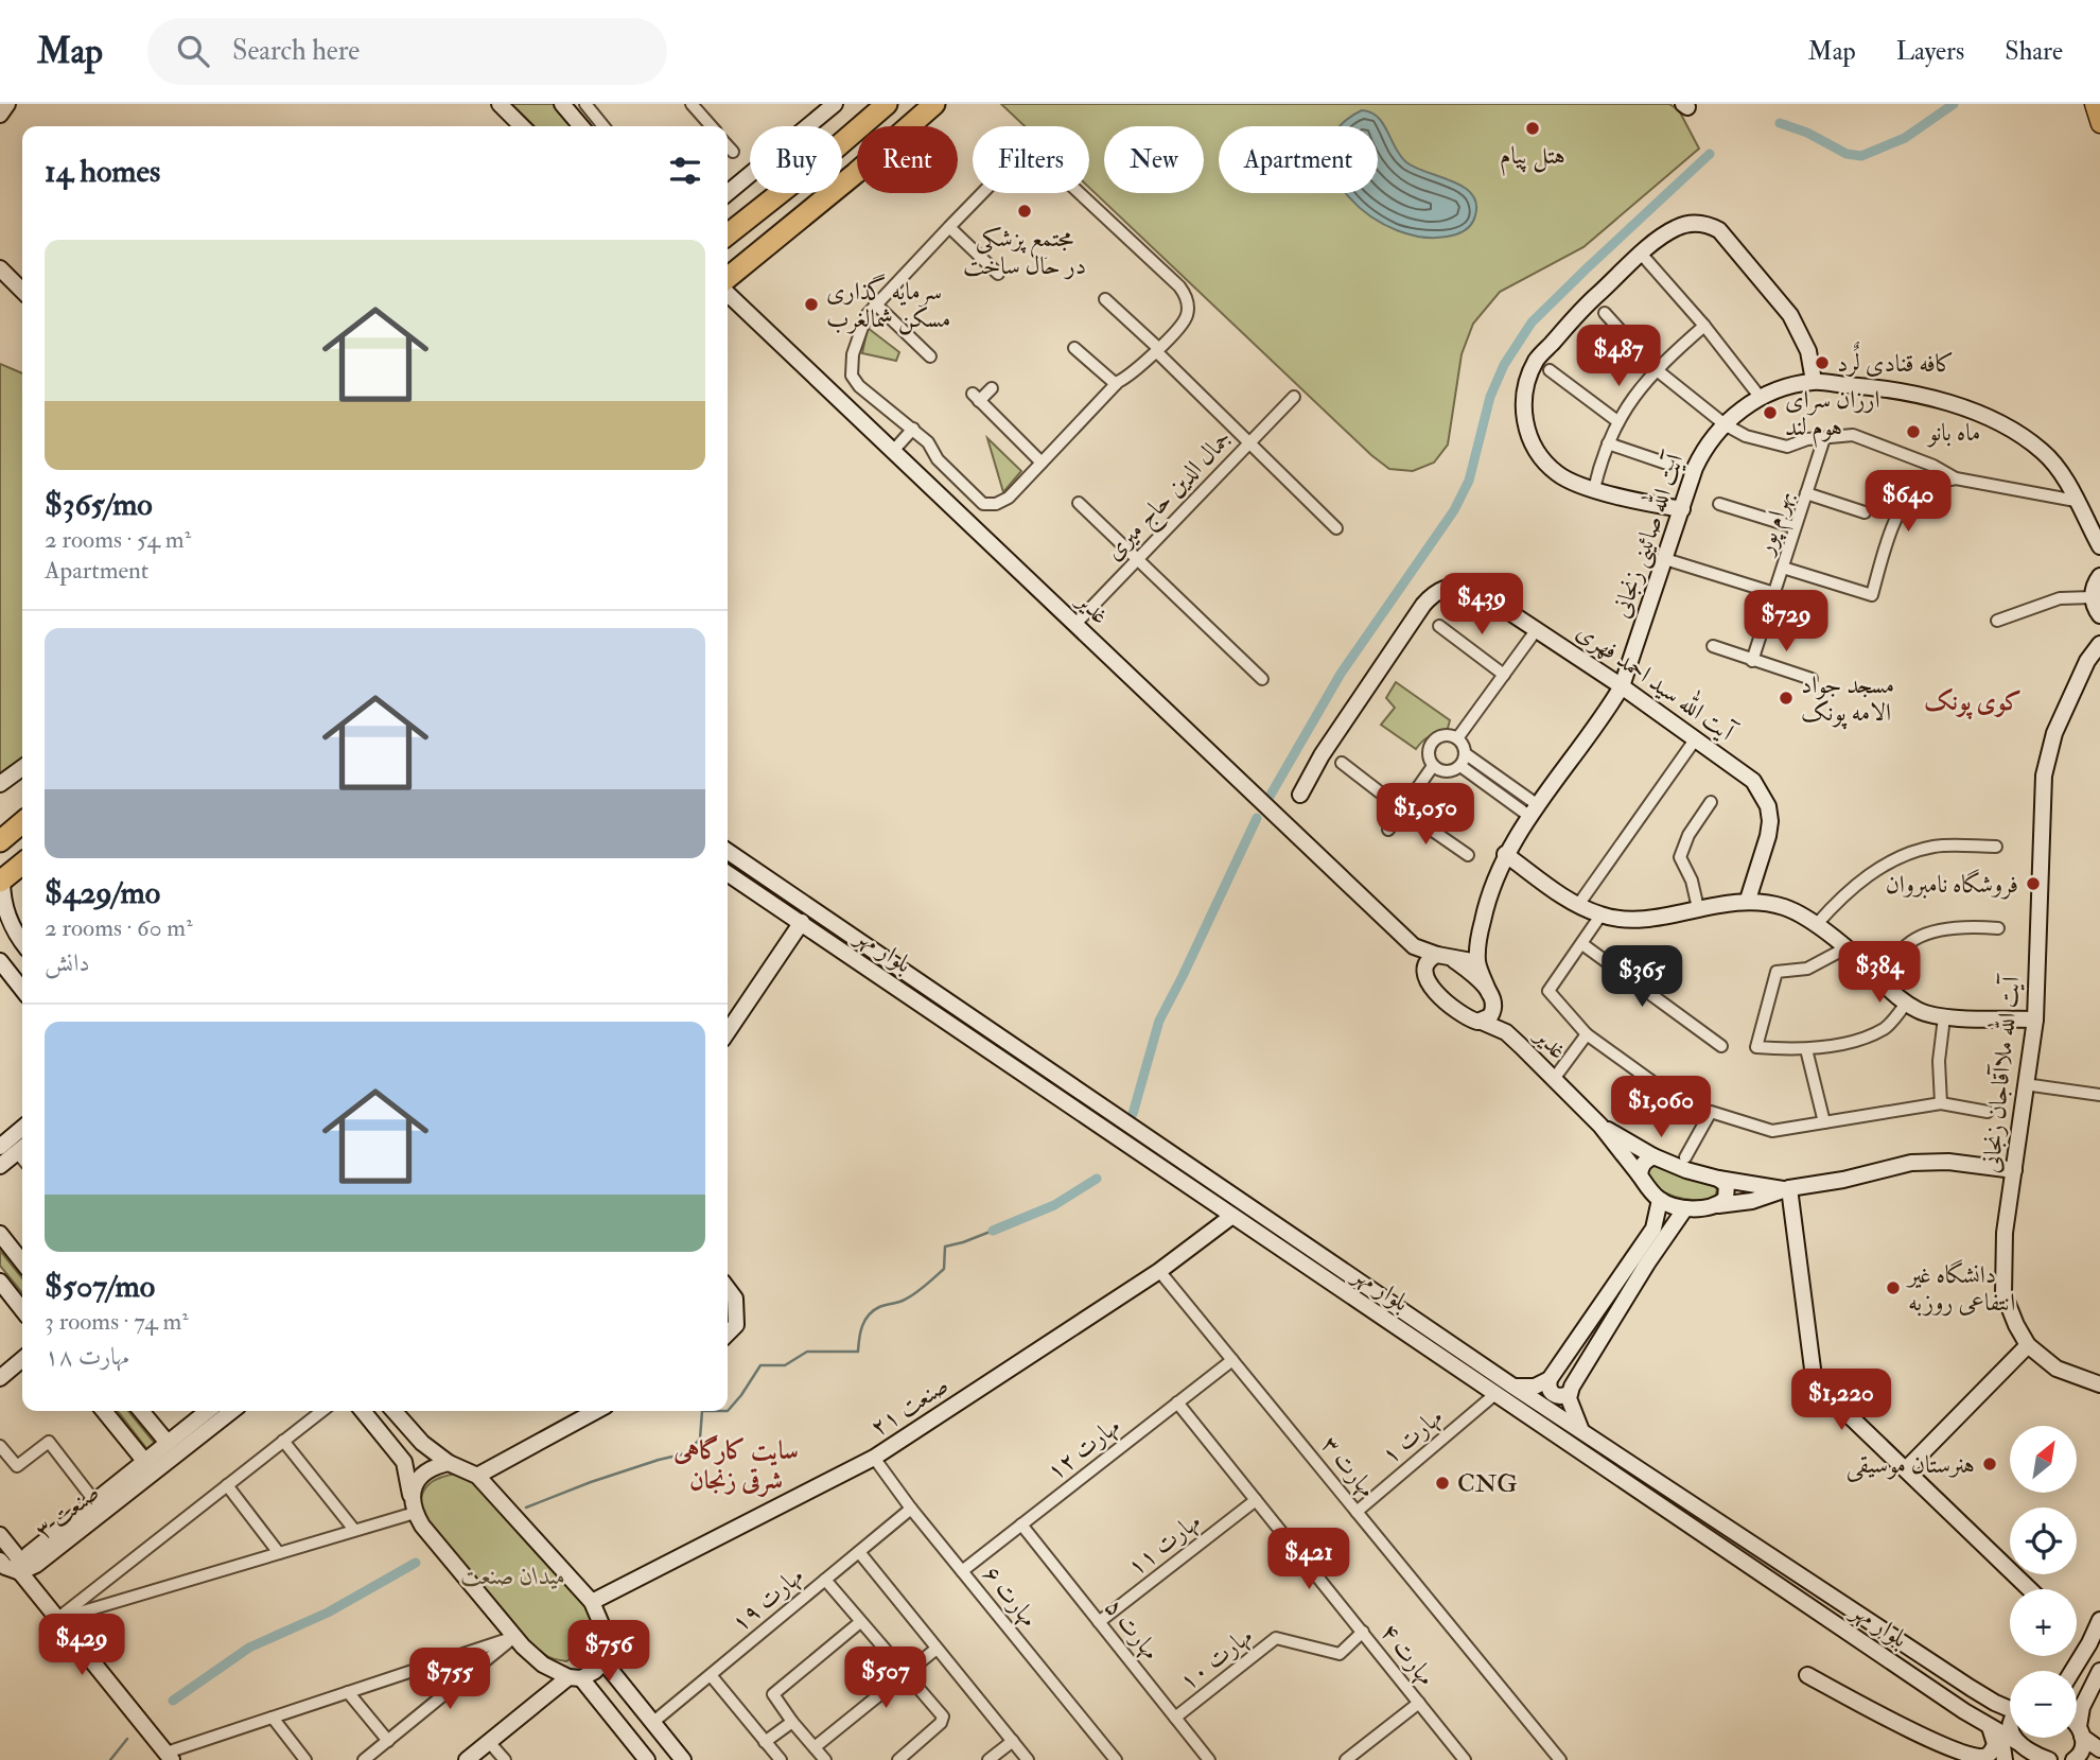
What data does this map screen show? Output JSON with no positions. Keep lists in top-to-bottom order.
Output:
{
  "streets": {
    "main road": [
      "آیت الله صائینی زنجانی",
      "غدیر",
      "آیت الله سید احمد فهری",
      "بلوار مهر",
      "آیت الله ملاآقاجان زنجانی",
      "صنعت ۲۱",
      "صنعت ۳"
    ],
    "street": [
      "جمال الدین حاج میری",
      "بهرام پور",
      "مهارت ۱",
      "مهارت ۱۲",
      "مهارت ۳",
      "مهارت ۱۱",
      "مهارت ۶",
      "مهارت ۱۹",
      "مهارت ۵",
      "مهارت ۴",
      "مهارت ۱۰"
    ]
  },
  "crossings": [
    ["جمال الدین حاج میری", "غدیر"],
    ["آیت الله صائینی زنجانی", "غدیر"],
    ["آیت الله صائینی زنجانی", "آیت الله سید احمد فهری"],
    ["بلوار مهر", "صنعت ۲۱"],
    ["بلوار مهر", "مهارت ۱"],
    ["صنعت ۲۱", "مهارت ۳"],
    ["صنعت ۲۱", "مهارت ۶"],
    ["مهارت ۱", "مهارت ۳"],
    ["مهارت ۱۲", "مهارت ۳"],
    ["مهارت ۱۲", "مهارت ۶"],
    ["مهارت ۱۲", "مهارت ۵"],
    ["مهارت ۱۲", "مهارت ۴"],
    ["مهارت ۱۱", "مهارت ۵"],
    ["مهارت ۱۱", "مهارت ۴"],
    ["مهارت ۶", "مهارت ۱۹"],
    ["مهارت ۵", "مهارت ۱۰"],
    ["مهارت ۴", "مهارت ۱۰"]
  ],
  "districts": ["کوی پونک", "سایت کارگاهی شرقی زنجان"],
  "parks": ["میدان صنعت"],
  "places": [
    "هتل پیام",
    "مجتمع پزشکی در حال ساخت",
    "سرمایه گذاری مسکن شمالغرب",
    "کافه قنادی لٌرد",
    "ارزان سرای هوم لند",
    "ماه بانو",
    "مسجد جواد الامه پونک",
    "فروشگاه نامبروان",
    "دانشگاه غیر انتفاعی روزبه",
    "هنرستان موسیقی",
    "CNG"
  ],
  "north": "top right",
  "page": {
    "header": "Map",
    "search": "Search here",
    "nav": ["Map", "Layers", "Share"],
    "chip": [
      "Buy",
      "Rent",
      "Filters",
      "New",
      "Apartment"
    ],
    "heading": "14 homes",
    "list": [
      {
        "name": "$365/mo",
        "note": "2 rooms · 54 m² · Apartment"
      },
      {
        "name": "$429/mo",
        "note": "2 rooms · 60 m² · دانش"
      },
      {
        "name": "$507/mo",
        "note": "3 rooms · 74 m² · مهارت ۱۸"
      }
    ],
    "price": [
      "$487",
      "$640",
      "$439",
      "$729",
      "$1,050",
      "$384",
      "$365",
      "$1,060",
      "$1,220",
      "$421",
      "$429",
      "$756",
      "$507",
      "$755"
    ],
    "map_buttons": ["+", "−"]
  }
}
